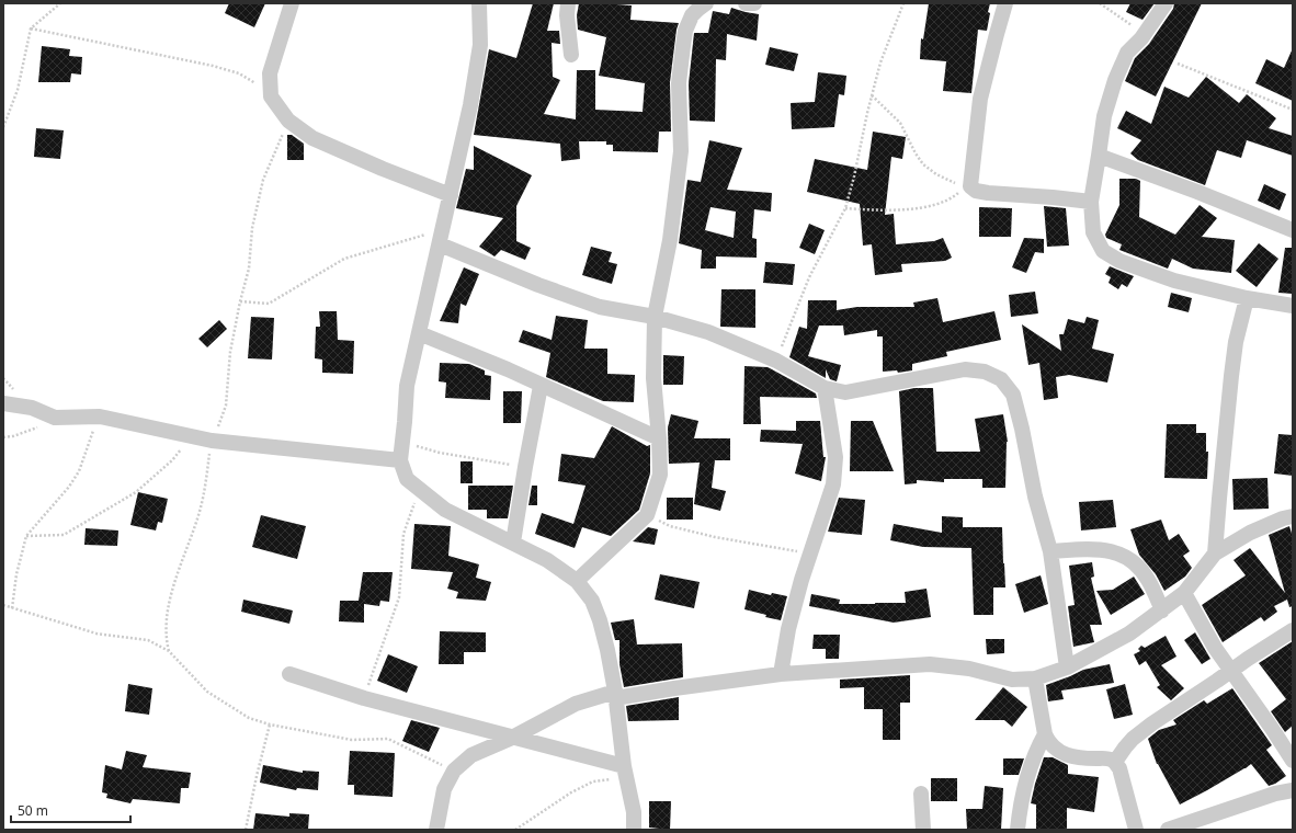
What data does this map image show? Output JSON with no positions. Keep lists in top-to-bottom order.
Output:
{
  "scale_bar": "50 m"
}
